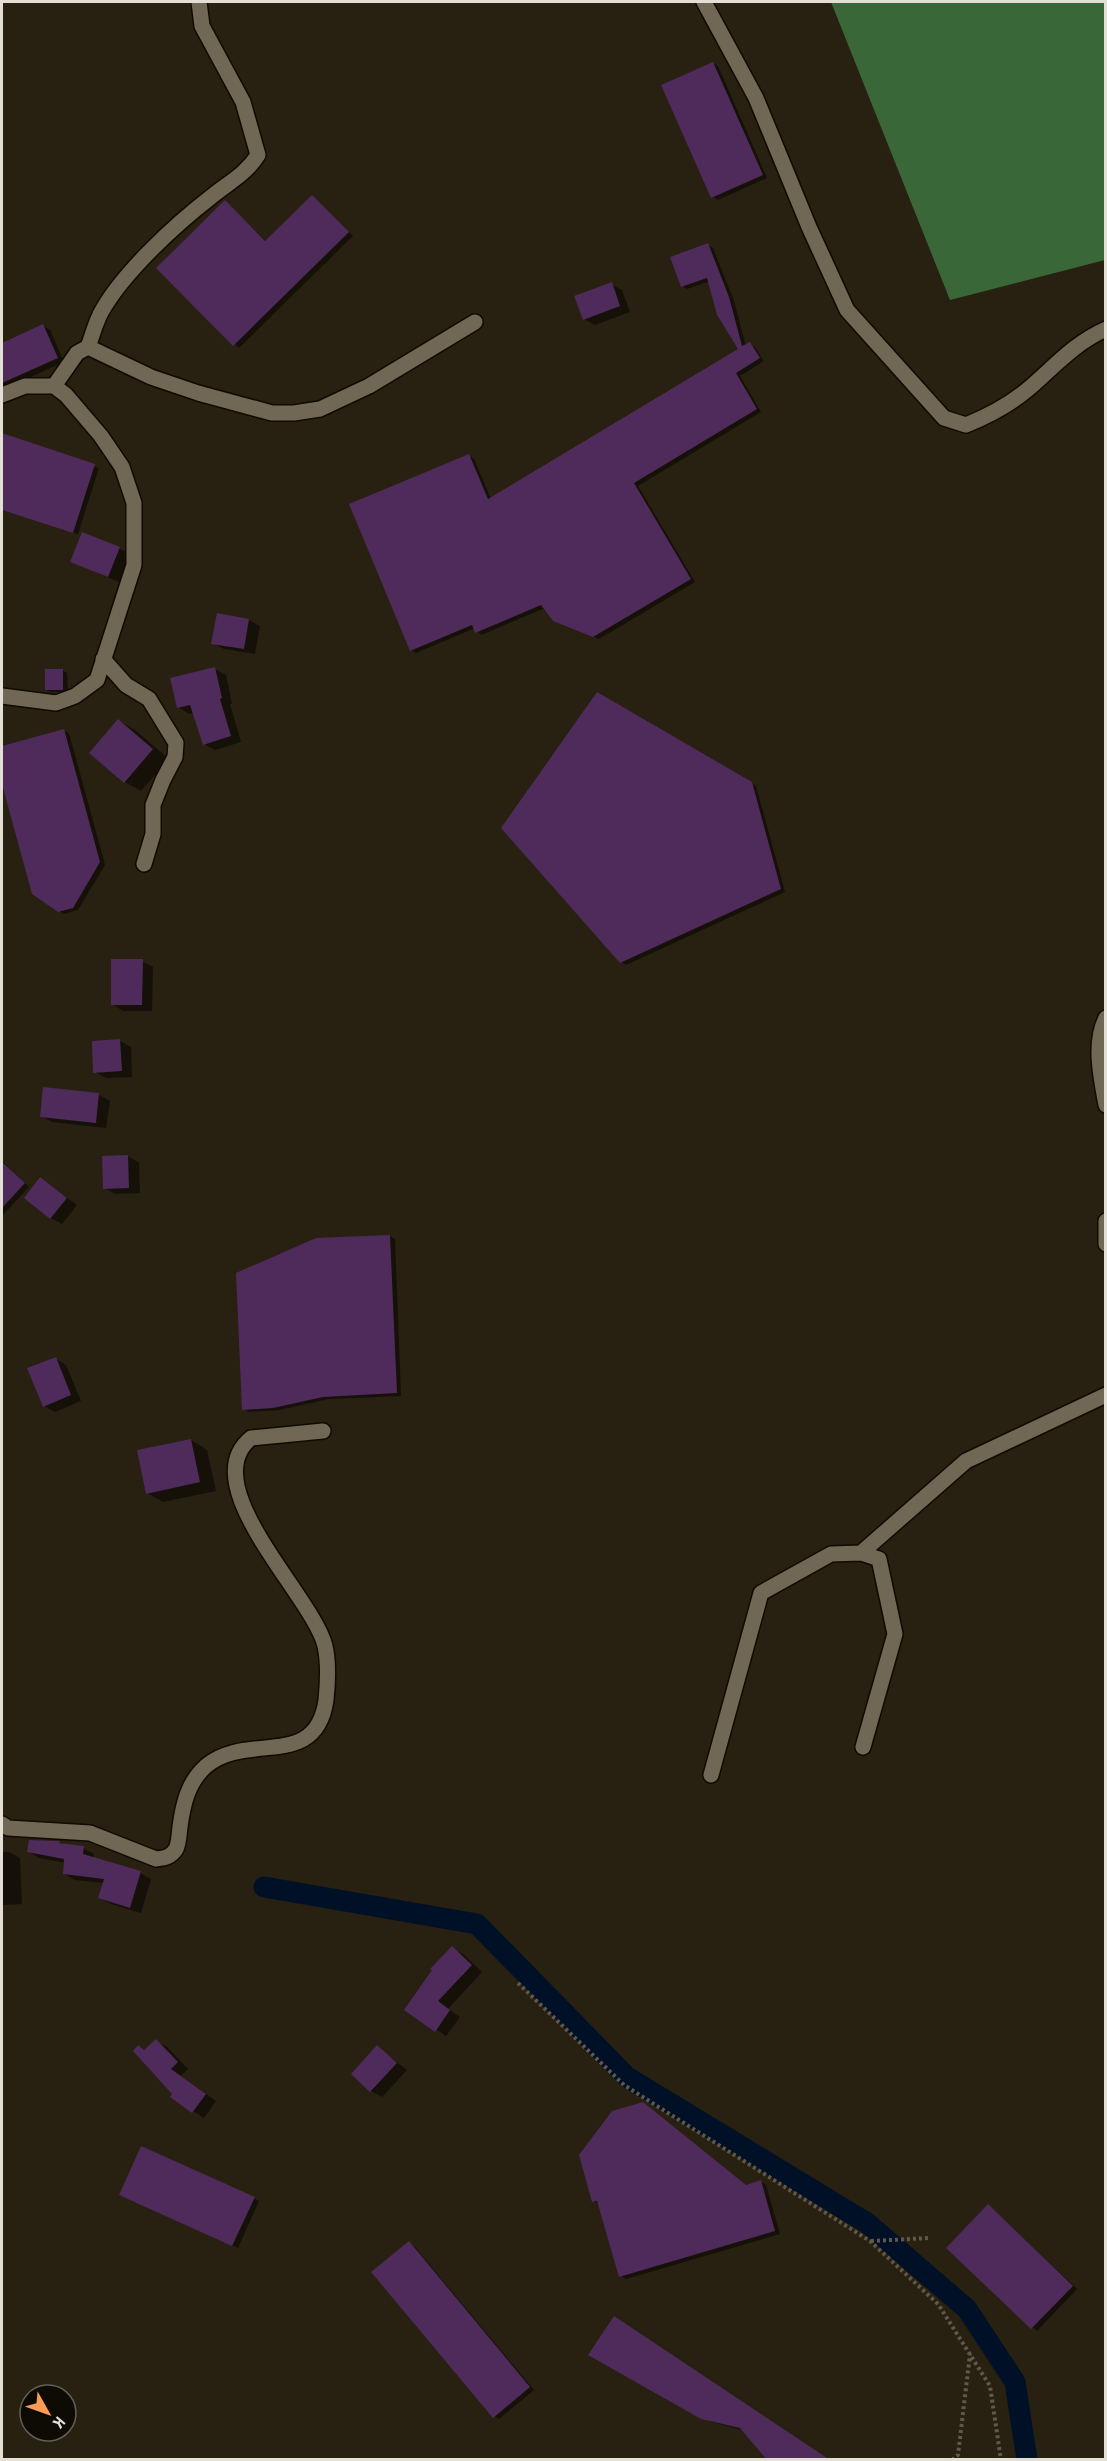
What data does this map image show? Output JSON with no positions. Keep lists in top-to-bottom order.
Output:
{
  "north": "bottom right"
}
